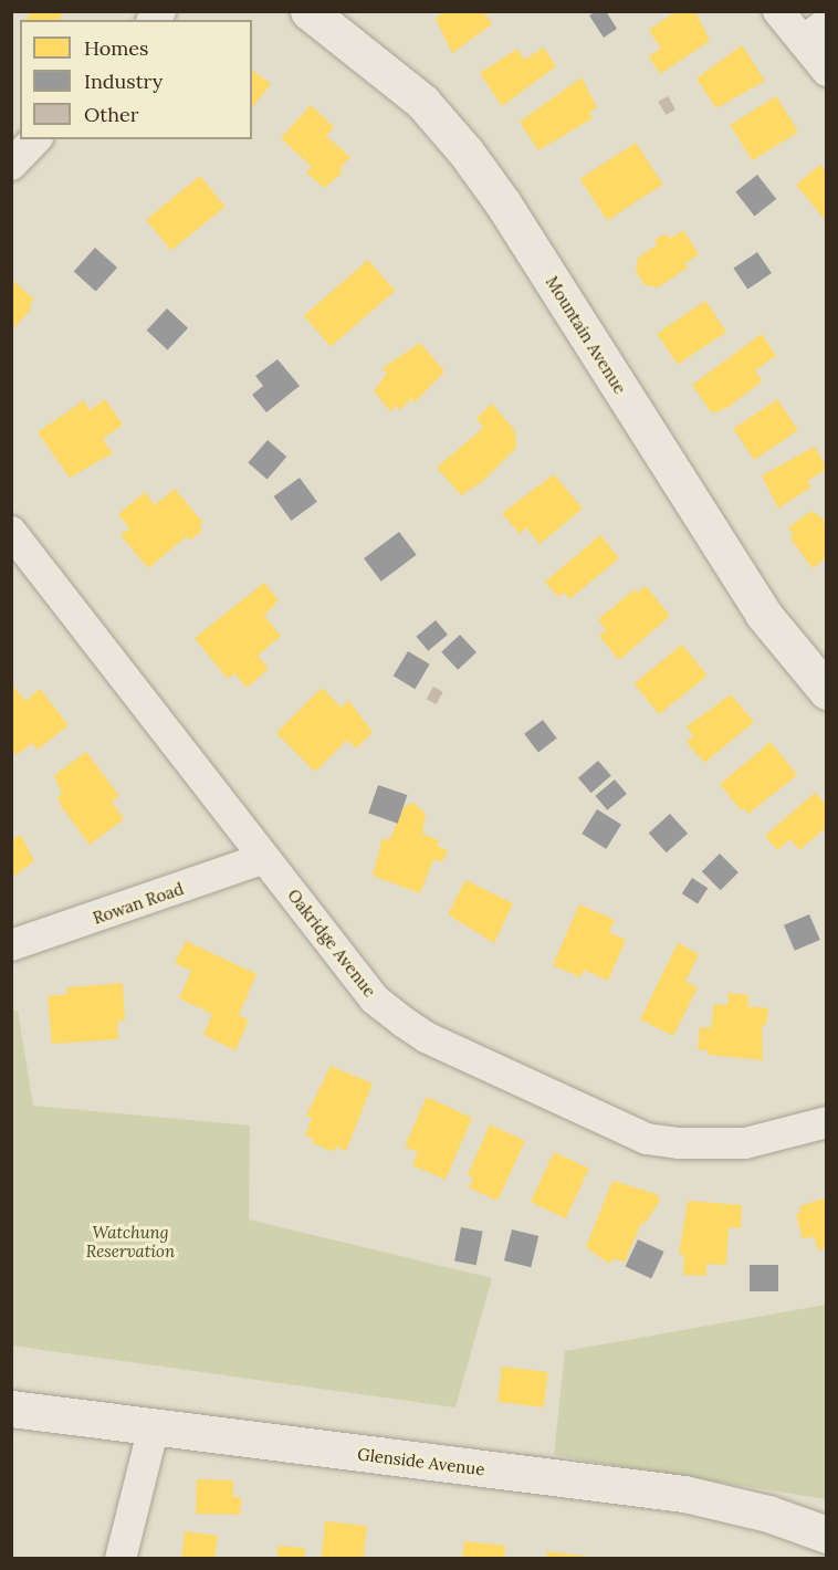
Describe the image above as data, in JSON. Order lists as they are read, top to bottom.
{
  "streets": {
    "main road": ["Mountain Avenue", "Glenside Avenue"],
    "street": ["Rowan Road", "Oakridge Avenue"]
  },
  "crossings": [
    ["Rowan Road", "Oakridge Avenue"]
  ],
  "parks": ["Watchung Reservation"],
  "legend": ["Homes", "Industry", "Other"]
}
